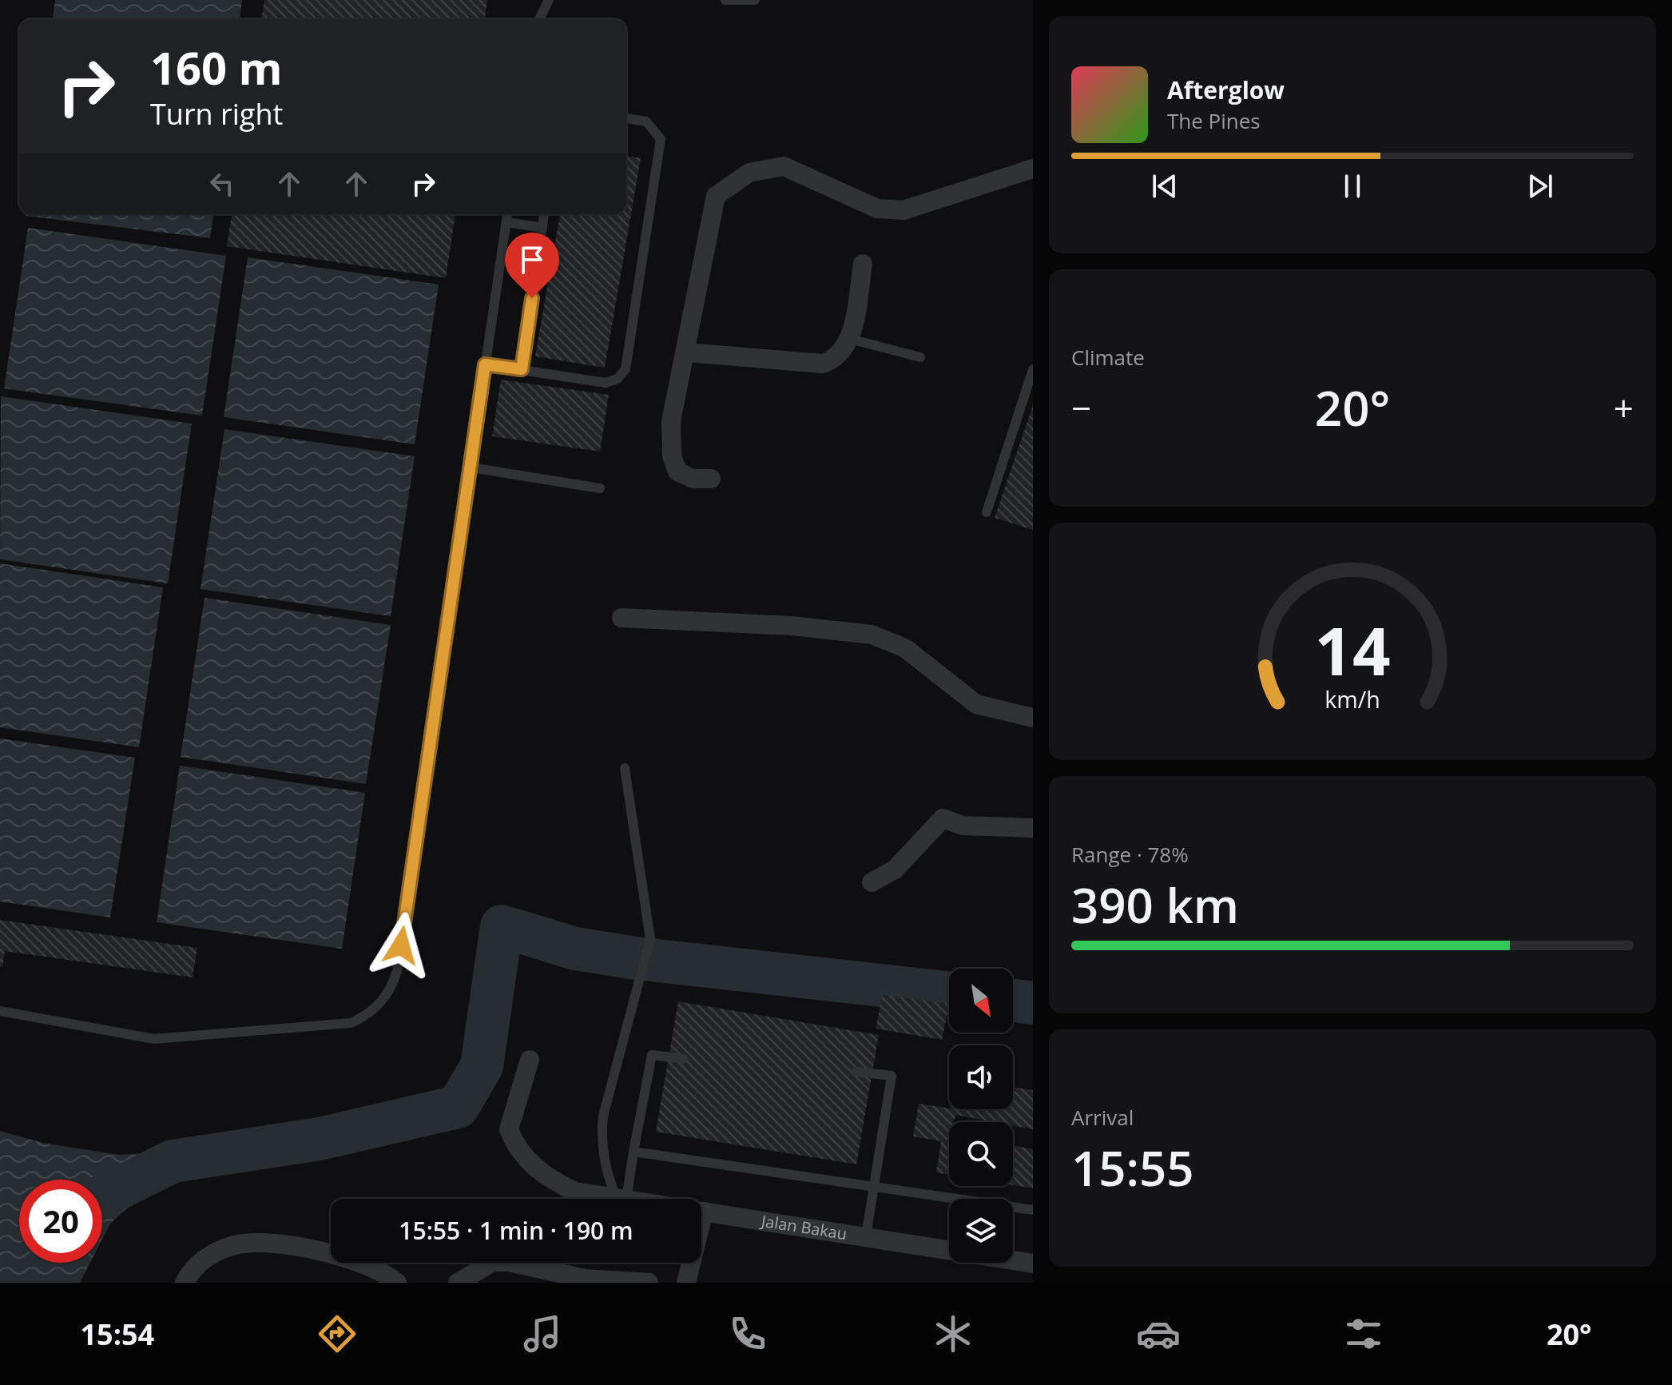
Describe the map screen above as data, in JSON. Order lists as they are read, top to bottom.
{
  "streets": {
    "street": ["Jalan Bakau"]
  },
  "north": "bottom right",
  "page": {
    "turn": ["160 m", "Turn right"],
    "song": ["Afterglow", "The Pines"],
    "tile": [
      "Climate",
      ["Range · 78%", "390 km"],
      ["Arrival", "15:55"]
    ],
    "heat": ["−", "20°", "+"],
    "limit": "20",
    "trip": "15:55 · 1 min · 190 m",
    "tabs": ["15:54", "20°"],
    "gauge": ["14", "km/h"]
  }
}
